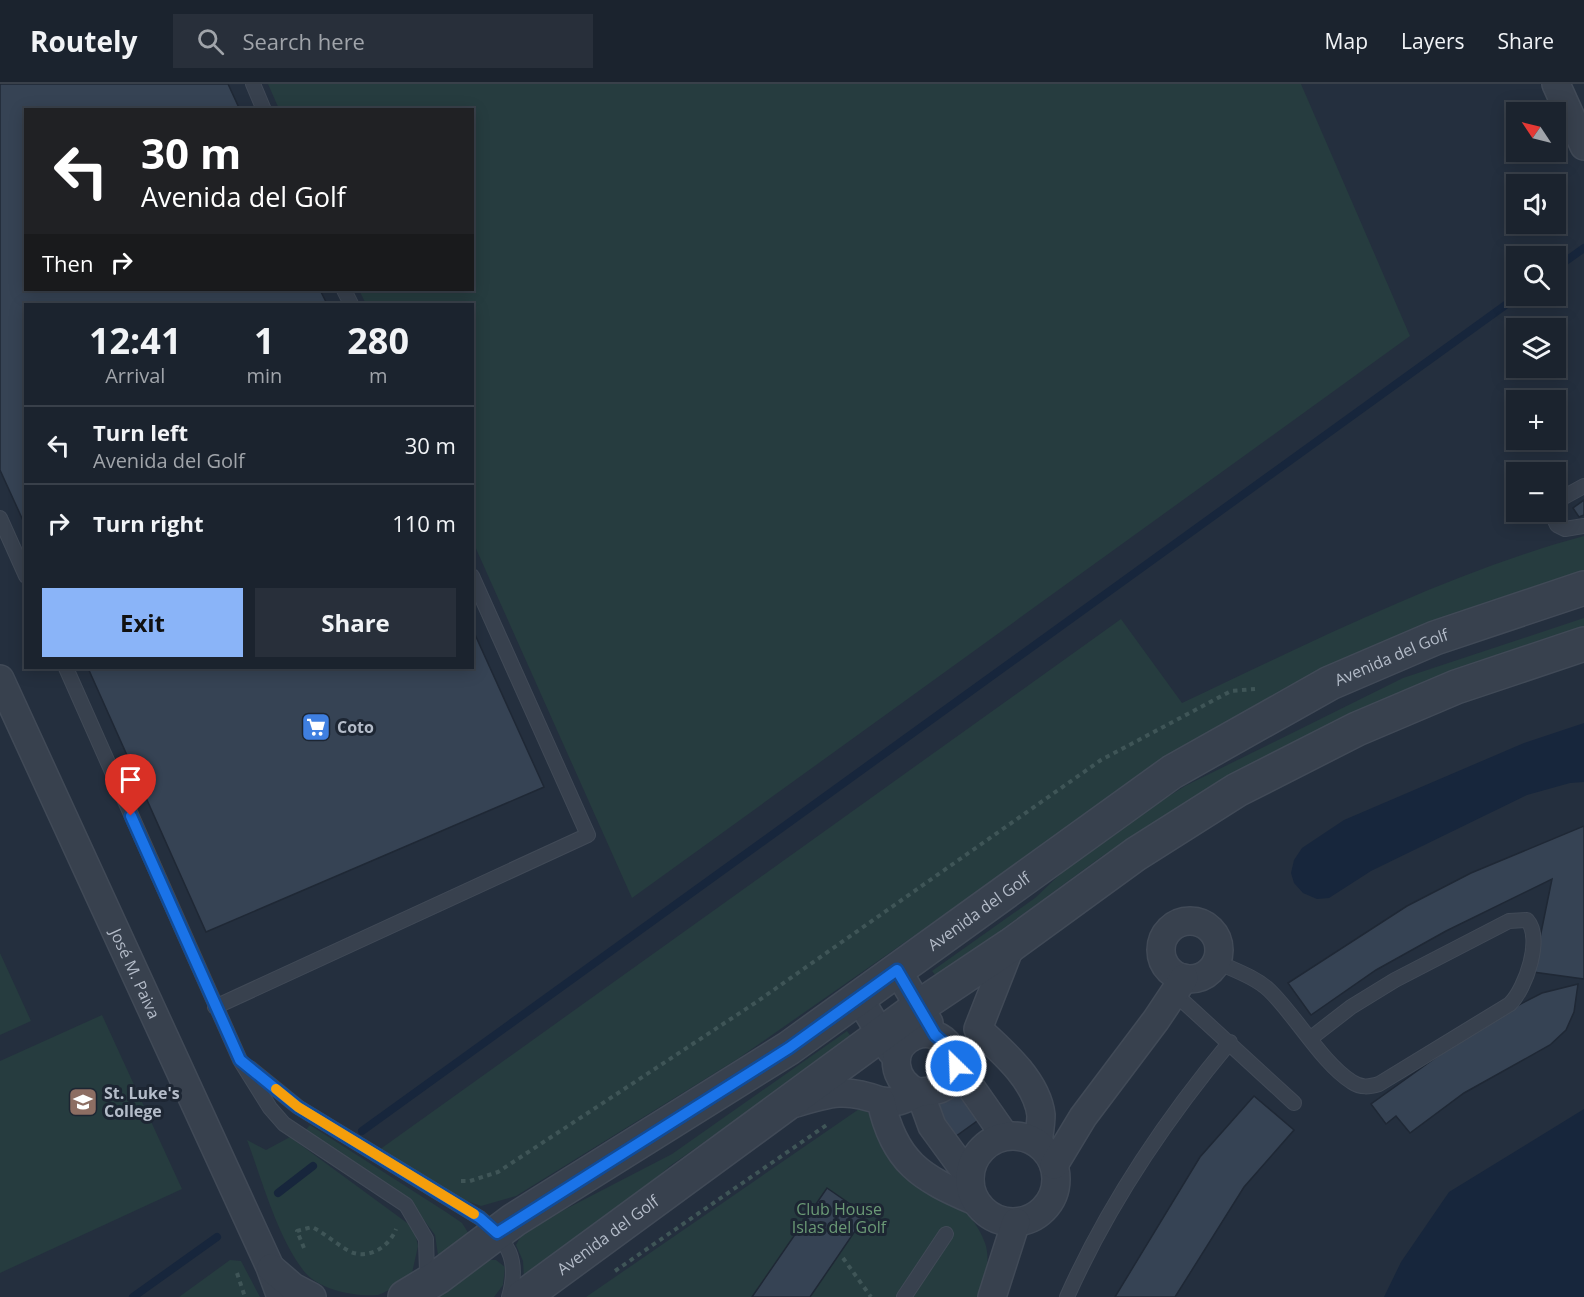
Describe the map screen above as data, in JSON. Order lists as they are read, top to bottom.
{
  "streets": {
    "street": ["Avenida del Golf", "José M. Paiva"]
  },
  "parks": ["Club House Islas del Golf"],
  "places": {
    "supermarket": ["Coto"],
    "school or university": ["St. Luke's College"]
  },
  "north": "top left",
  "page": {
    "header": "Routely",
    "search": "Search here",
    "nav": ["Map", "Layers", "Share"],
    "map_buttons": ["+", "−"],
    "turn": ["30 m", "Avenida del Golf"],
    "then": "Then",
    "eta": [
      "12:41",
      "Arrival",
      "1",
      "min",
      "280",
      "m"
    ],
    "list": [
      {
        "name": "Turn left",
        "note": "Avenida del Golf",
        "value": "30 m"
      },
      {
        "name": "Turn right",
        "value": "110 m"
      }
    ],
    "buttons": ["Exit", "Share"]
  }
}
